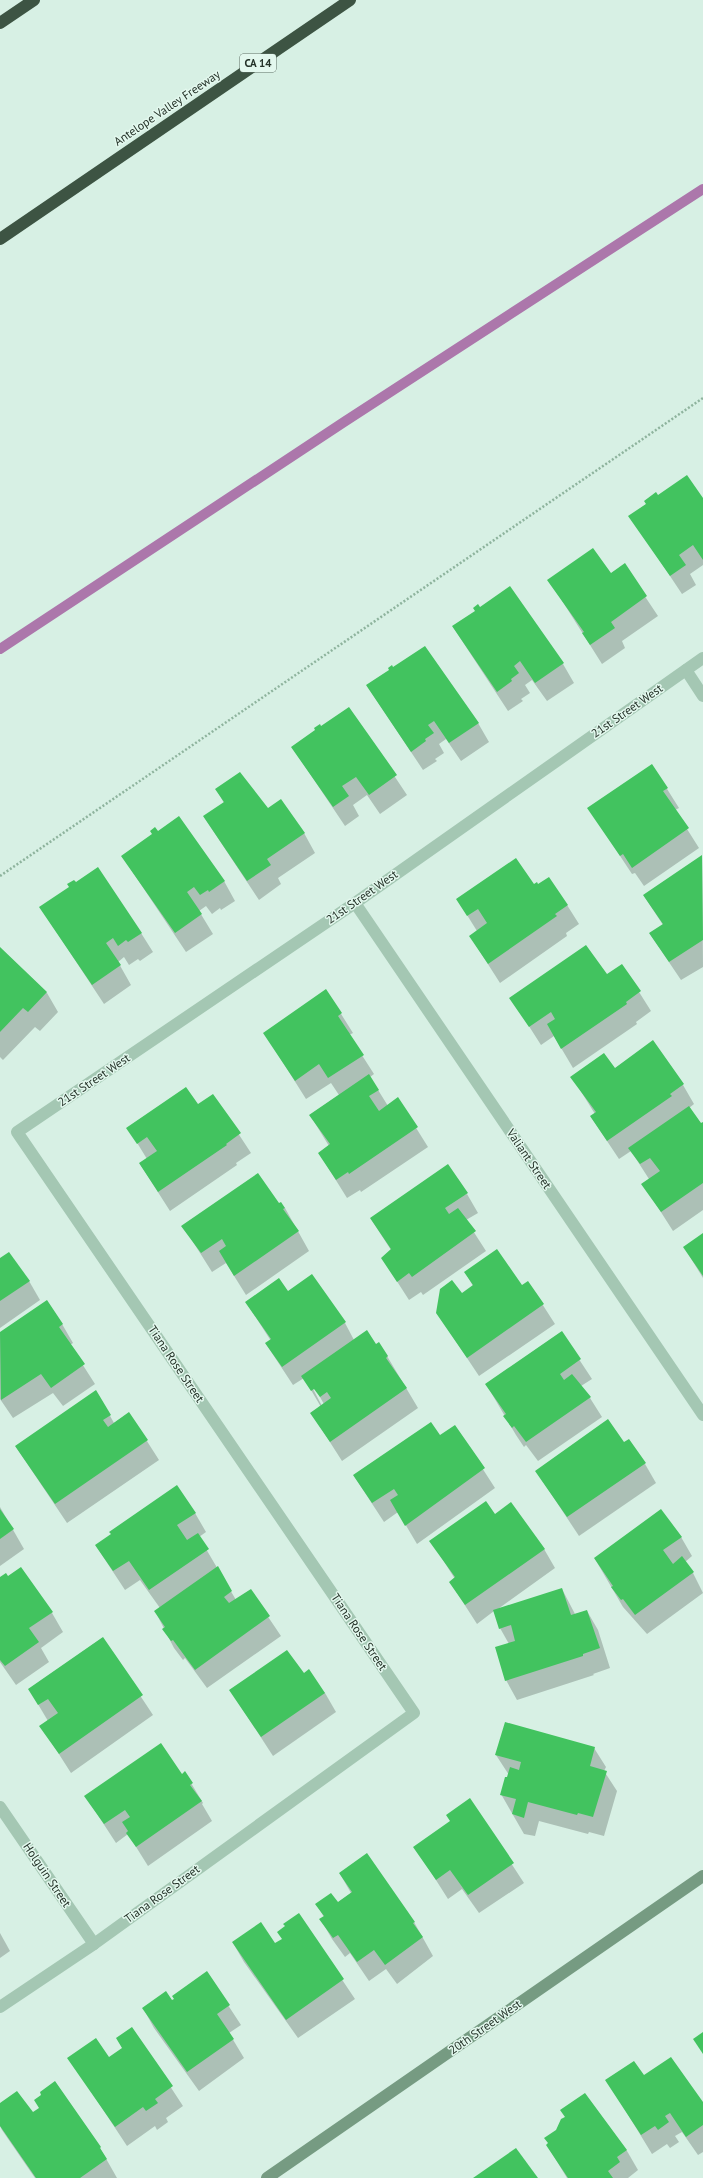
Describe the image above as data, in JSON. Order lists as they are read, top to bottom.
{
  "streets": {
    "highway": ["CA 14", "Antelope Valley Freeway"],
    "main road": ["20th Street West"],
    "street": [
      "21st Street West",
      "Valiant Street",
      "Tiana Rose Street",
      "Holguin Street"
    ]
  },
  "crossings": [
    ["21st Street West", "Valiant Street"],
    ["21st Street West", "Tiana Rose Street"],
    ["Tiana Rose Street", "Holguin Street"]
  ]
}
